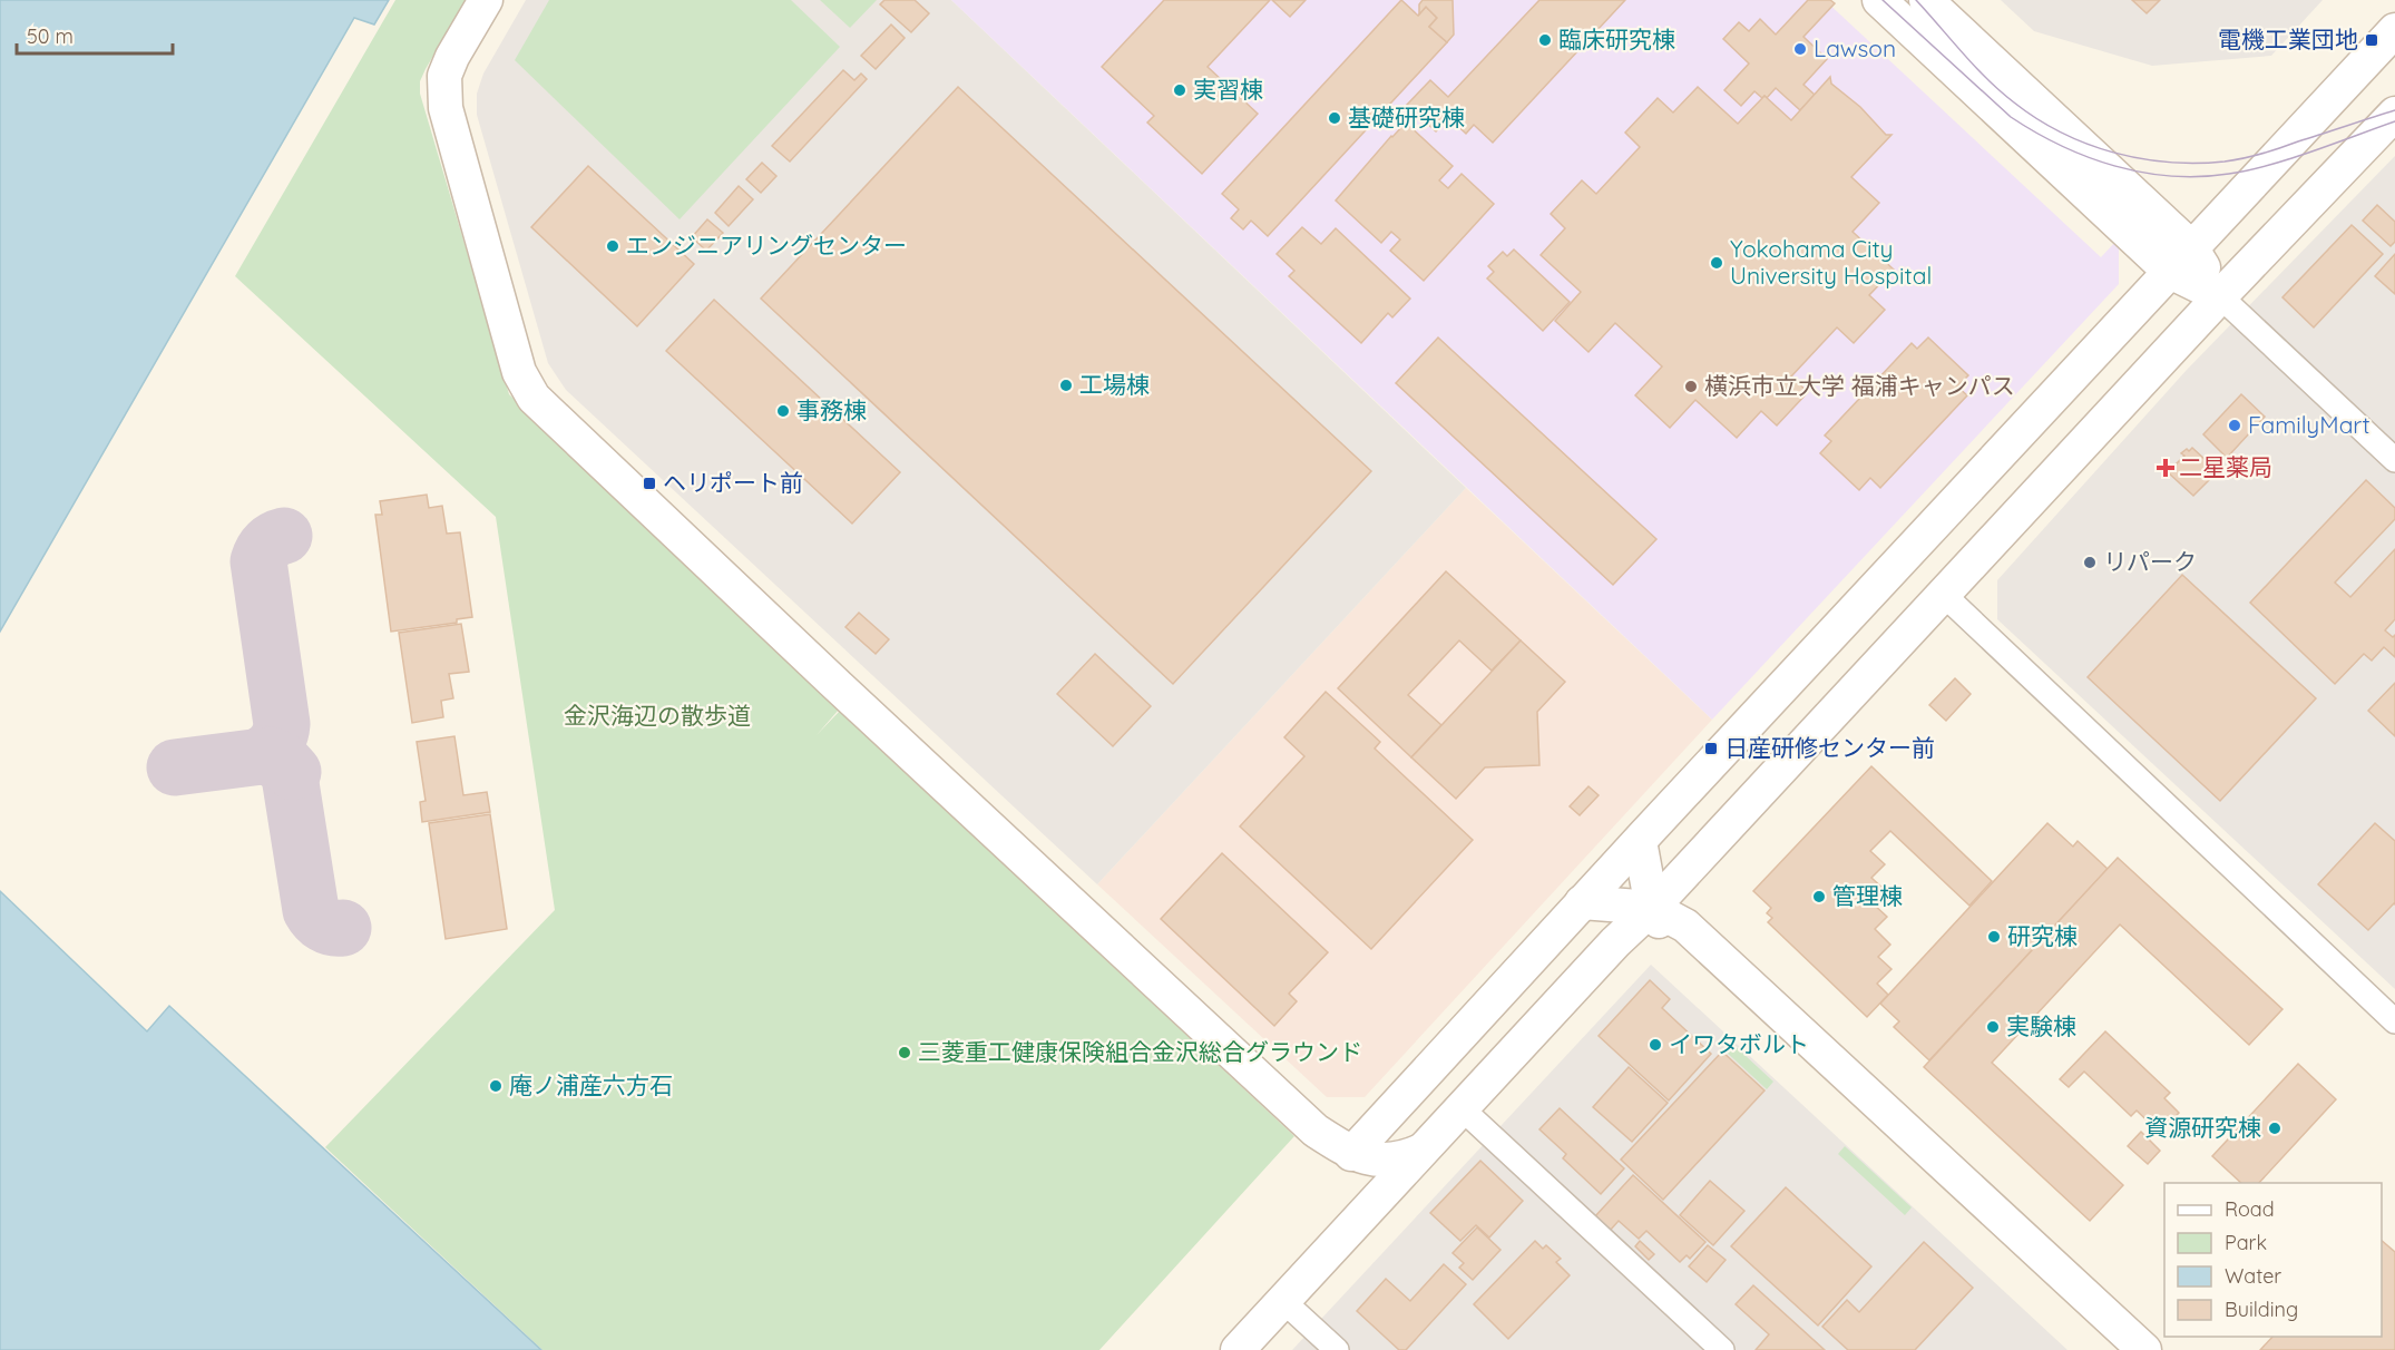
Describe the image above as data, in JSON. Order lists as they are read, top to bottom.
{
  "parks": ["金沢海辺の散歩道"],
  "places": {
    "other": [
      "臨床研究棟",
      "Lawson",
      "実習棟",
      "基礎研究棟",
      "エンジニアリングセンター",
      "Yokohama City University Hospital",
      "工場棟",
      "横浜市立大学 福浦キャンパス",
      "事務棟",
      "FamilyMart",
      "リパーク",
      "管理棟",
      "研究棟",
      "実験棟",
      "イワタボルト",
      "三菱重工健康保険組合金沢総合グラウンド",
      "庵ノ浦産六方石",
      "資源研究棟"
    ],
    "transit": ["電機工業団地", "ヘリポート前", "日産研修センター前"],
    "health": ["二星薬局"]
  },
  "legend": [
    "Road",
    "Park",
    "Water",
    "Building"
  ],
  "scale_bar": "50 m"
}
